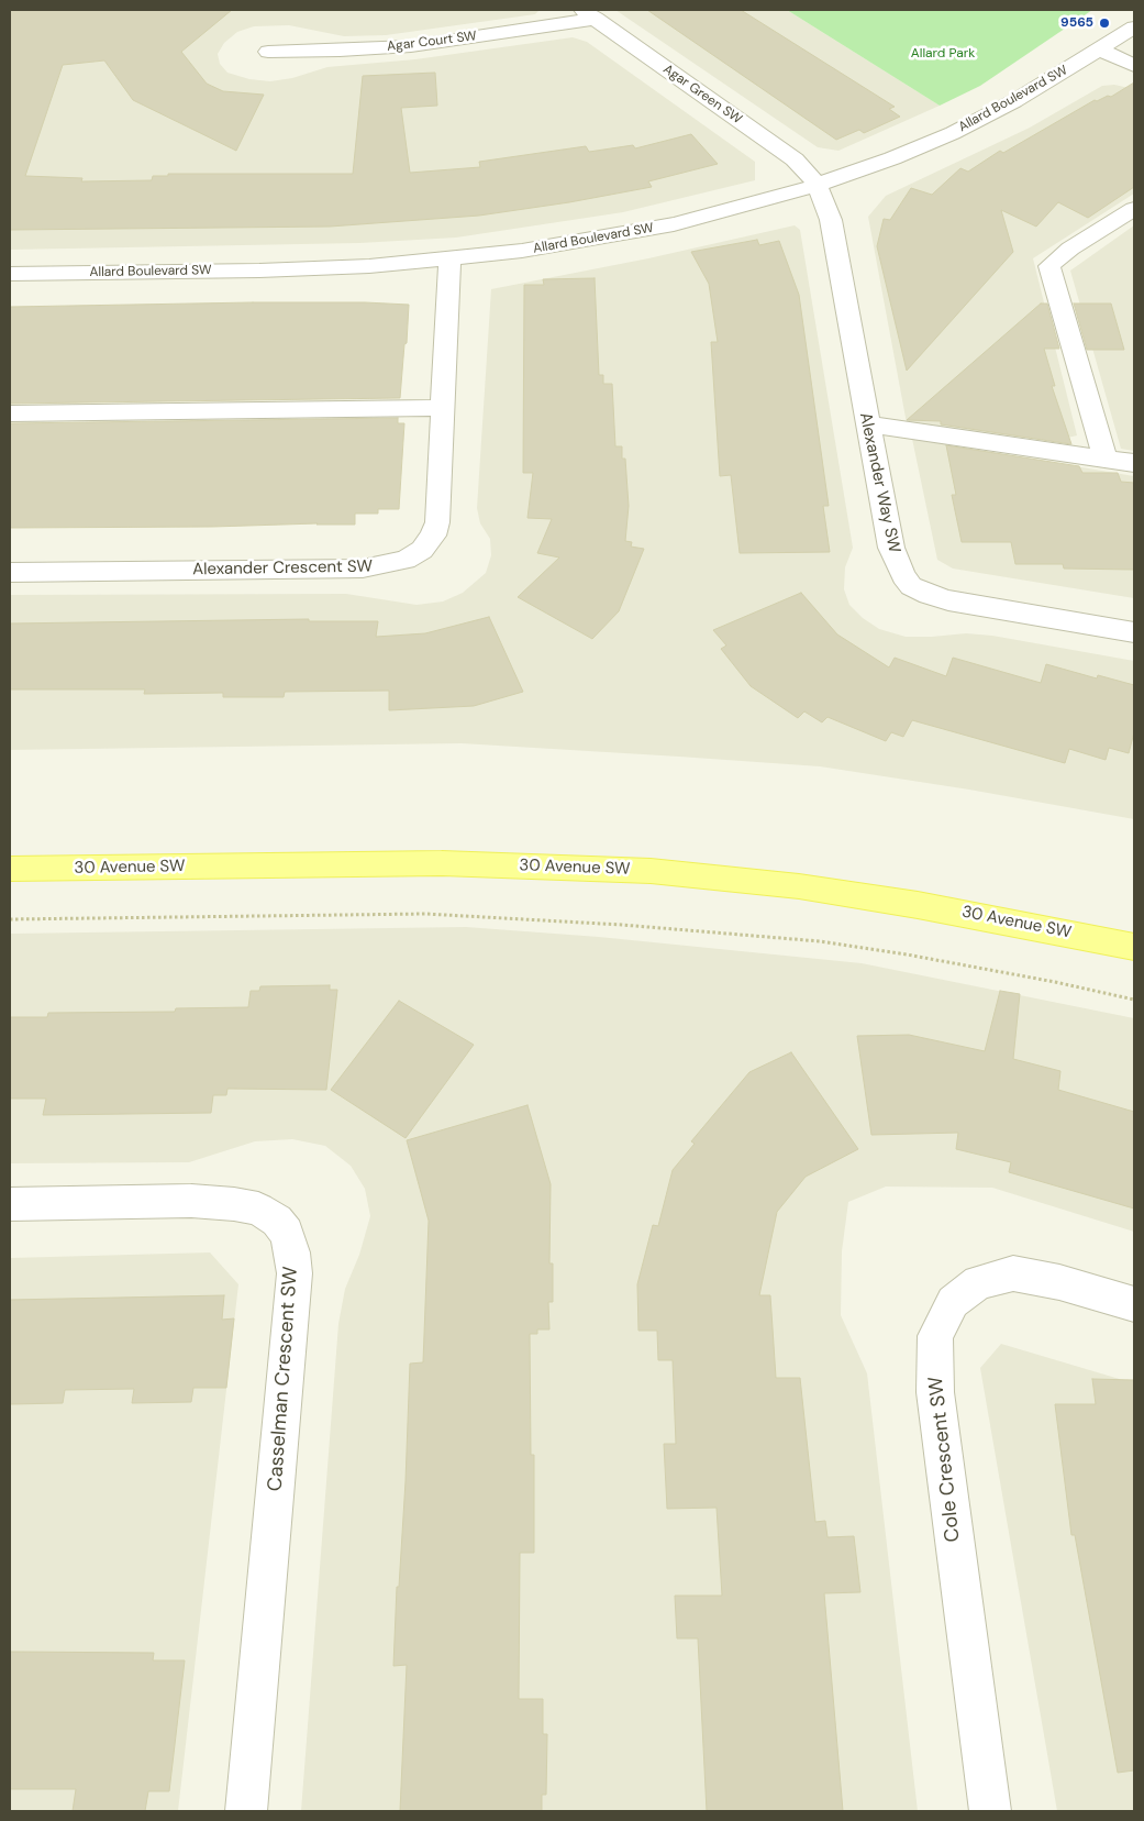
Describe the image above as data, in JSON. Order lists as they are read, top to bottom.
{
  "streets": {
    "main road": ["30 Avenue SW"],
    "street": [
      "Agar Court SW",
      "Agar Green SW",
      "Allard Boulevard SW",
      "Alexander Way SW",
      "Alexander Crescent SW",
      "Casselman Crescent SW",
      "Cole Crescent SW"
    ]
  },
  "crossings": [
    ["Agar Court SW", "Agar Green SW"],
    ["Agar Green SW", "Allard Boulevard SW"],
    ["Agar Green SW", "Alexander Way SW"],
    ["Allard Boulevard SW", "Alexander Way SW"],
    ["Allard Boulevard SW", "Alexander Crescent SW"]
  ],
  "parks": ["Allard Park"],
  "places": ["9565"]
}
